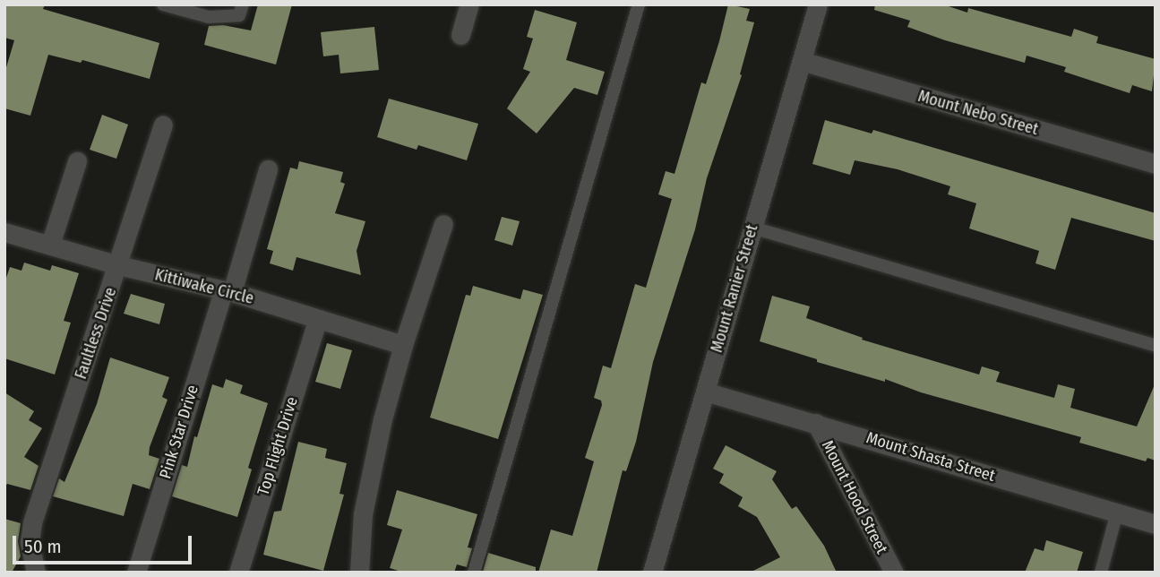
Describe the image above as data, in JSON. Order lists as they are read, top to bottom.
{
  "streets": {
    "street": [
      "Mount Nebo Street",
      "Kittiwake Circle",
      "Mount Ranier Street",
      "Faultless Drive",
      "Pink Star Drive",
      "Top Flight Drive",
      "Mount Shasta Street",
      "Mount Hood Street"
    ]
  },
  "crossings": [
    ["Mount Nebo Street", "Mount Ranier Street"],
    ["Kittiwake Circle", "Faultless Drive"],
    ["Kittiwake Circle", "Pink Star Drive"],
    ["Kittiwake Circle", "Top Flight Drive"],
    ["Mount Ranier Street", "Mount Shasta Street"],
    ["Mount Shasta Street", "Mount Hood Street"]
  ],
  "scale_bar": "50 m"
}
